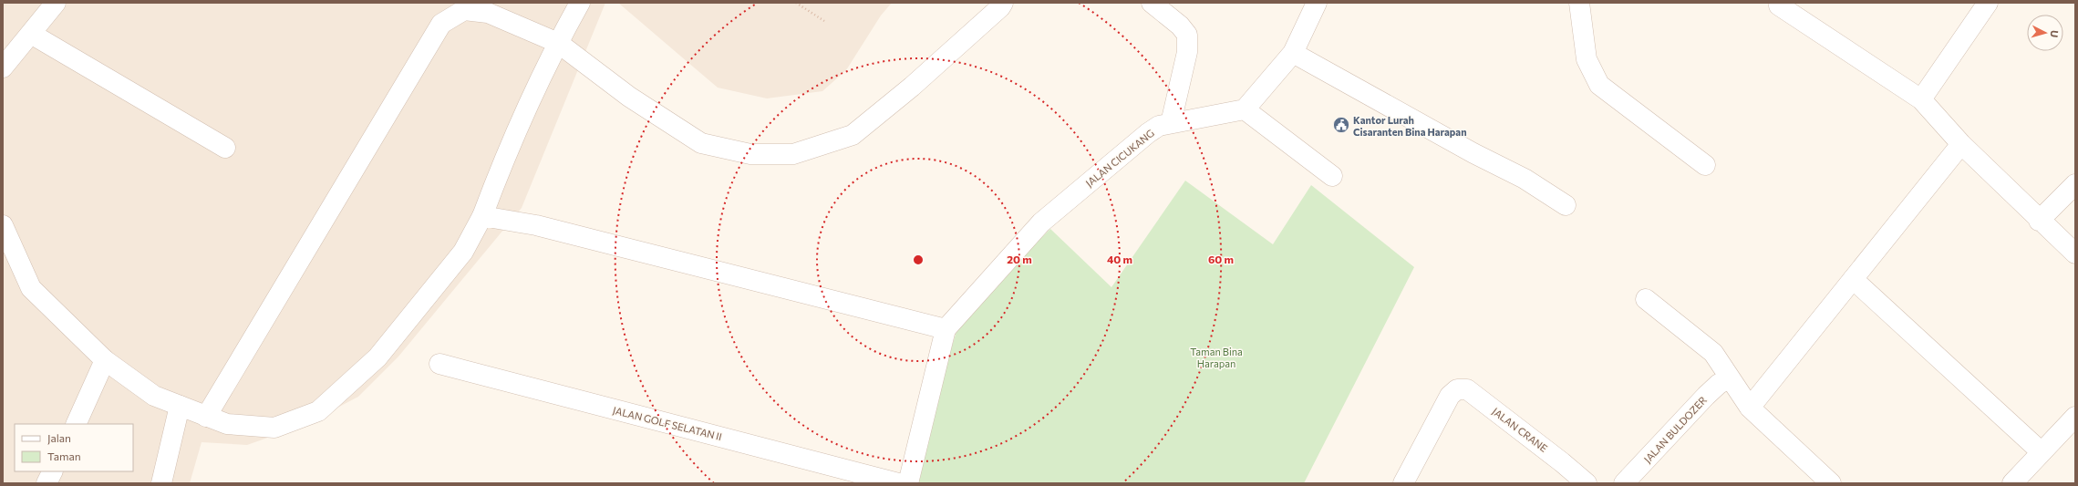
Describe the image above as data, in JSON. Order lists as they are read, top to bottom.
{
  "streets": {
    "street": [
      "JALAN CICUKANG",
      "JALAN GOLF SELATAN II",
      "JALAN CRANE",
      "JALAN BULDOZER"
    ]
  },
  "parks": ["Taman Bina Harapan"],
  "places": {
    "public building": ["Kantor Lurah Cisaranten Bina Harapan"]
  },
  "legend": ["Jalan", "Taman"],
  "north": "right",
  "rings": ["20 m", "40 m", "60 m"]
}
